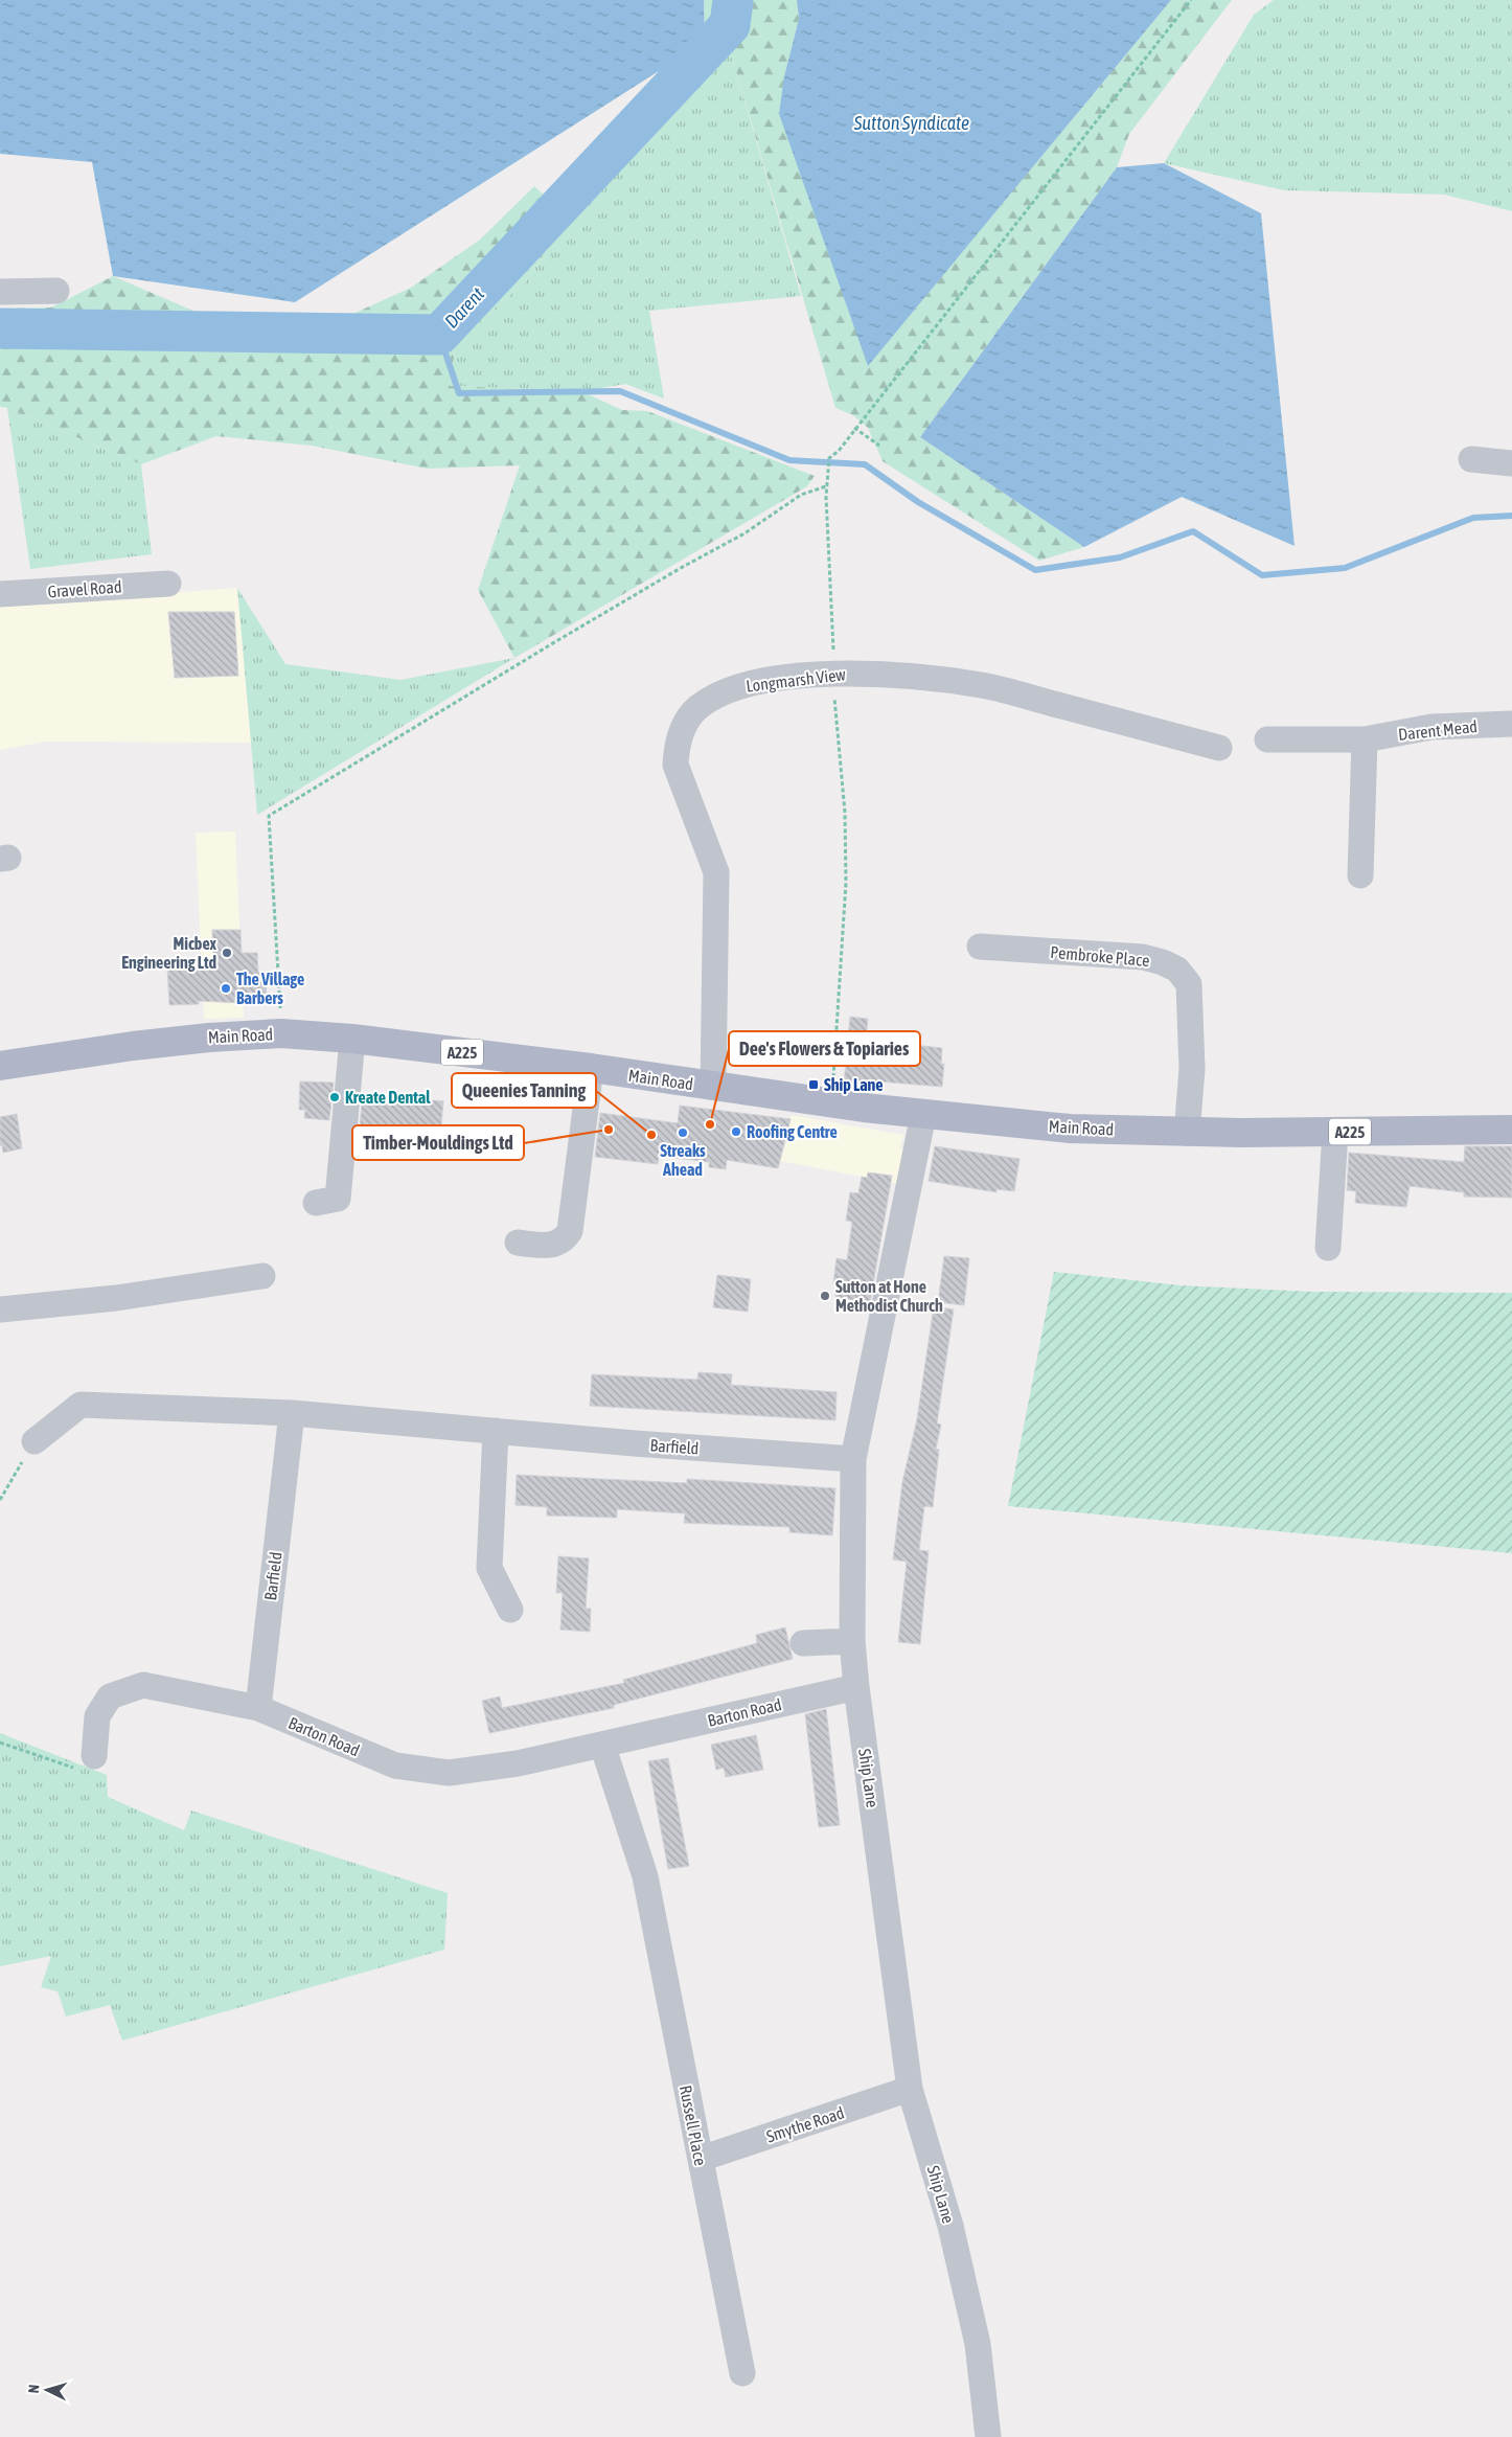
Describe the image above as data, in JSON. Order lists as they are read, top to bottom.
{
  "streets": {
    "main road": ["Main Road", "A225"],
    "street": [
      "Gravel Road",
      "Longmarsh View",
      "Darent Mead",
      "Pembroke Place",
      "Barfield",
      "Barton Road",
      "Ship Lane",
      "Smythe Road",
      "Russell Place"
    ]
  },
  "crossings": [
    ["Longmarsh View", "Main Road"],
    ["Pembroke Place", "Main Road"],
    ["Main Road", "Ship Lane"],
    ["Barfield", "Barton Road"],
    ["Barfield", "Ship Lane"],
    ["Barton Road", "Ship Lane"],
    ["Barton Road", "Russell Place"],
    ["Ship Lane", "Smythe Road"],
    ["Smythe Road", "Russell Place"]
  ],
  "water": ["Sutton Syndicate", "Darent"],
  "places": {
    "other": [
      "Micbex Engineering Ltd",
      "The Village Barbers",
      "Kreate Dental",
      "Dee's Flowers & Topiaries",
      "Timber-Mouldings Ltd",
      "Roofing Centre",
      "Streaks Ahead",
      "Queenies Tanning",
      "Sutton at Hone Methodist Church"
    ],
    "transit": ["Ship Lane"]
  },
  "north": "left"
}
